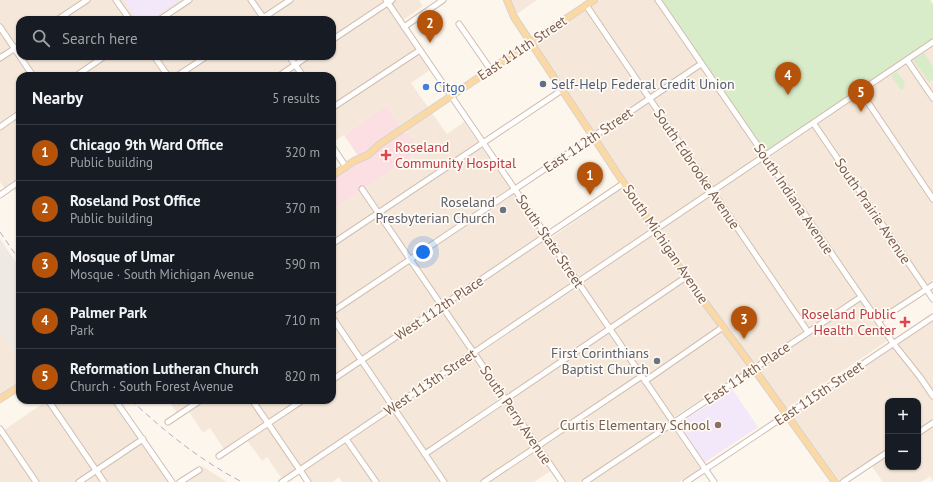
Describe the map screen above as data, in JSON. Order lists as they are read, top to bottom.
{
  "streets": {
    "main road": ["East 111th Street", "South Michigan Avenue"],
    "street": [
      "East 112th Street",
      "South Edbrooke Avenue",
      "South Indiana Avenue",
      "South Prairie Avenue",
      "South State Street",
      "West 112th Place",
      "East 114th Place",
      "West 113th Street",
      "East 115th Street",
      "South Perry Avenue"
    ]
  },
  "crossings": [
    ["East 111th Street", "South Edbrooke Avenue"],
    ["East 111th Street", "South State Street"],
    ["East 111th Street", "South Michigan Avenue"],
    ["East 112th Street", "South Edbrooke Avenue"],
    ["East 112th Street", "South Indiana Avenue"],
    ["East 112th Street", "South State Street"],
    ["East 112th Street", "South Michigan Avenue"],
    ["East 112th Street", "South Perry Avenue"],
    ["South Edbrooke Avenue", "East 114th Place"],
    ["South Edbrooke Avenue", "West 113th Street"],
    ["South Indiana Avenue", "East 114th Place"],
    ["South Indiana Avenue", "West 113th Street"],
    ["South Indiana Avenue", "East 115th Street"],
    ["South Prairie Avenue", "West 113th Street"],
    ["South State Street", "West 112th Place"],
    ["South State Street", "East 114th Place"],
    ["South State Street", "West 113th Street"],
    ["South State Street", "East 115th Street"],
    ["South Michigan Avenue", "West 112th Place"],
    ["South Michigan Avenue", "East 114th Place"],
    ["South Michigan Avenue", "West 113th Street"],
    ["South Michigan Avenue", "East 115th Street"],
    ["West 112th Place", "South Perry Avenue"],
    ["West 113th Street", "South Perry Avenue"]
  ],
  "places": {
    "other": [
      "Self-Help Federal Credit Union",
      "Citgo",
      "Roseland Presbyterian Church",
      "First Corinthians Baptist Church",
      "Curtis Elementary School"
    ],
    "health": ["Roseland Community Hospital", "Roseland Public Health Center"]
  },
  "page": {
    "pins": [
      "2",
      "4",
      "5",
      "1",
      "3"
    ],
    "search": "Search here",
    "heading": ["Nearby", "5 results"],
    "list": [
      {
        "mark": "1",
        "name": "Chicago 9th Ward Office",
        "note": "Public building",
        "value": "320 m"
      },
      {
        "mark": "2",
        "name": "Roseland Post Office",
        "note": "Public building",
        "value": "370 m"
      },
      {
        "mark": "3",
        "name": "Mosque of Umar",
        "note": "Mosque · South Michigan Avenue",
        "value": "590 m"
      },
      {
        "mark": "4",
        "name": "Palmer Park",
        "note": "Park",
        "value": "710 m"
      },
      {
        "mark": "5",
        "name": "Reformation Lutheran Church",
        "note": "Church · South Forest Avenue",
        "value": "820 m"
      }
    ],
    "map_buttons": ["+", "−"]
  }
}
